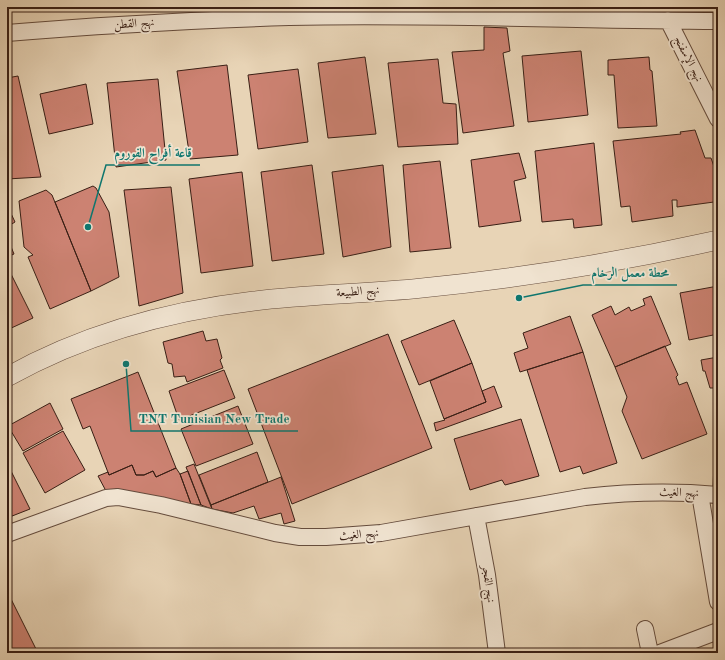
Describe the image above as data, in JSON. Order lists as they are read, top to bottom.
{
  "streets": {
    "street": [
      "نهج القطن",
      "نهج الإسفنج",
      "نهج الطبيعة",
      "نهج الغيث",
      "نهج الفجر"
    ]
  },
  "crossings": [
    ["نهج القطن", "نهج الإسفنج"],
    ["نهج الغيث", "نهج الفجر"]
  ],
  "places": ["قاعة أفراح الفوروم", "محطة معمل الرخام", "TNT Tunisian New Trade"]
}
